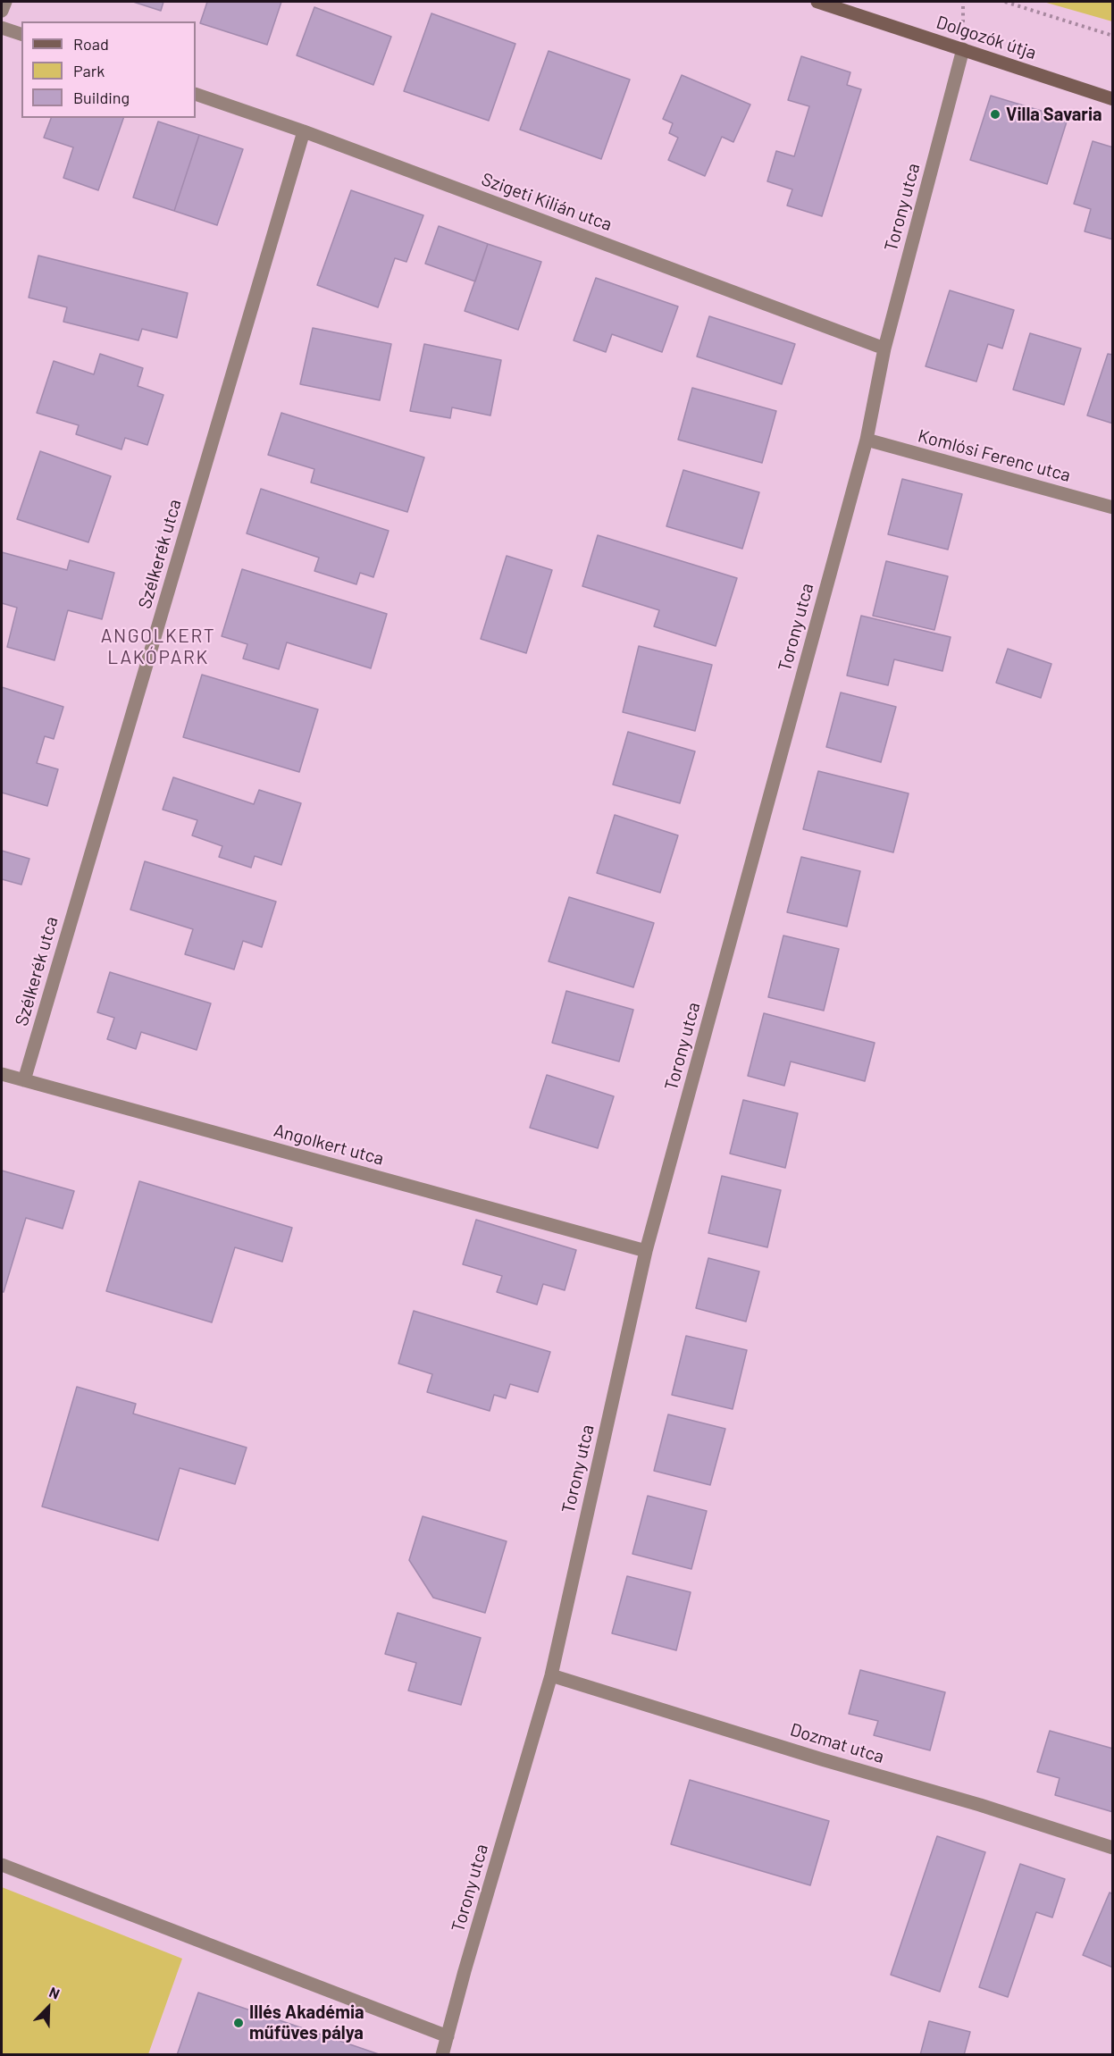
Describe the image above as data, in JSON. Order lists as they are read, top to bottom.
{
  "streets": {
    "main road": ["Dolgozók útja"],
    "street": [
      "Szigeti Kilián utca",
      "Torony utca",
      "Komlósi Ferenc utca",
      "Szélkerék utca",
      "Angolkert utca",
      "Dozmat utca"
    ]
  },
  "crossings": [
    ["Dolgozók útja", "Torony utca"],
    ["Szigeti Kilián utca", "Torony utca"],
    ["Szigeti Kilián utca", "Szélkerék utca"],
    ["Torony utca", "Komlósi Ferenc utca"],
    ["Torony utca", "Angolkert utca"],
    ["Torony utca", "Dozmat utca"],
    ["Szélkerék utca", "Angolkert utca"]
  ],
  "districts": ["ANGOLKERT LAKÓPARK"],
  "places": ["Villa Savaria", "Illés Akadémia műfüves pálya"],
  "legend": ["Road", "Park", "Building"],
  "north": "top right"
}
